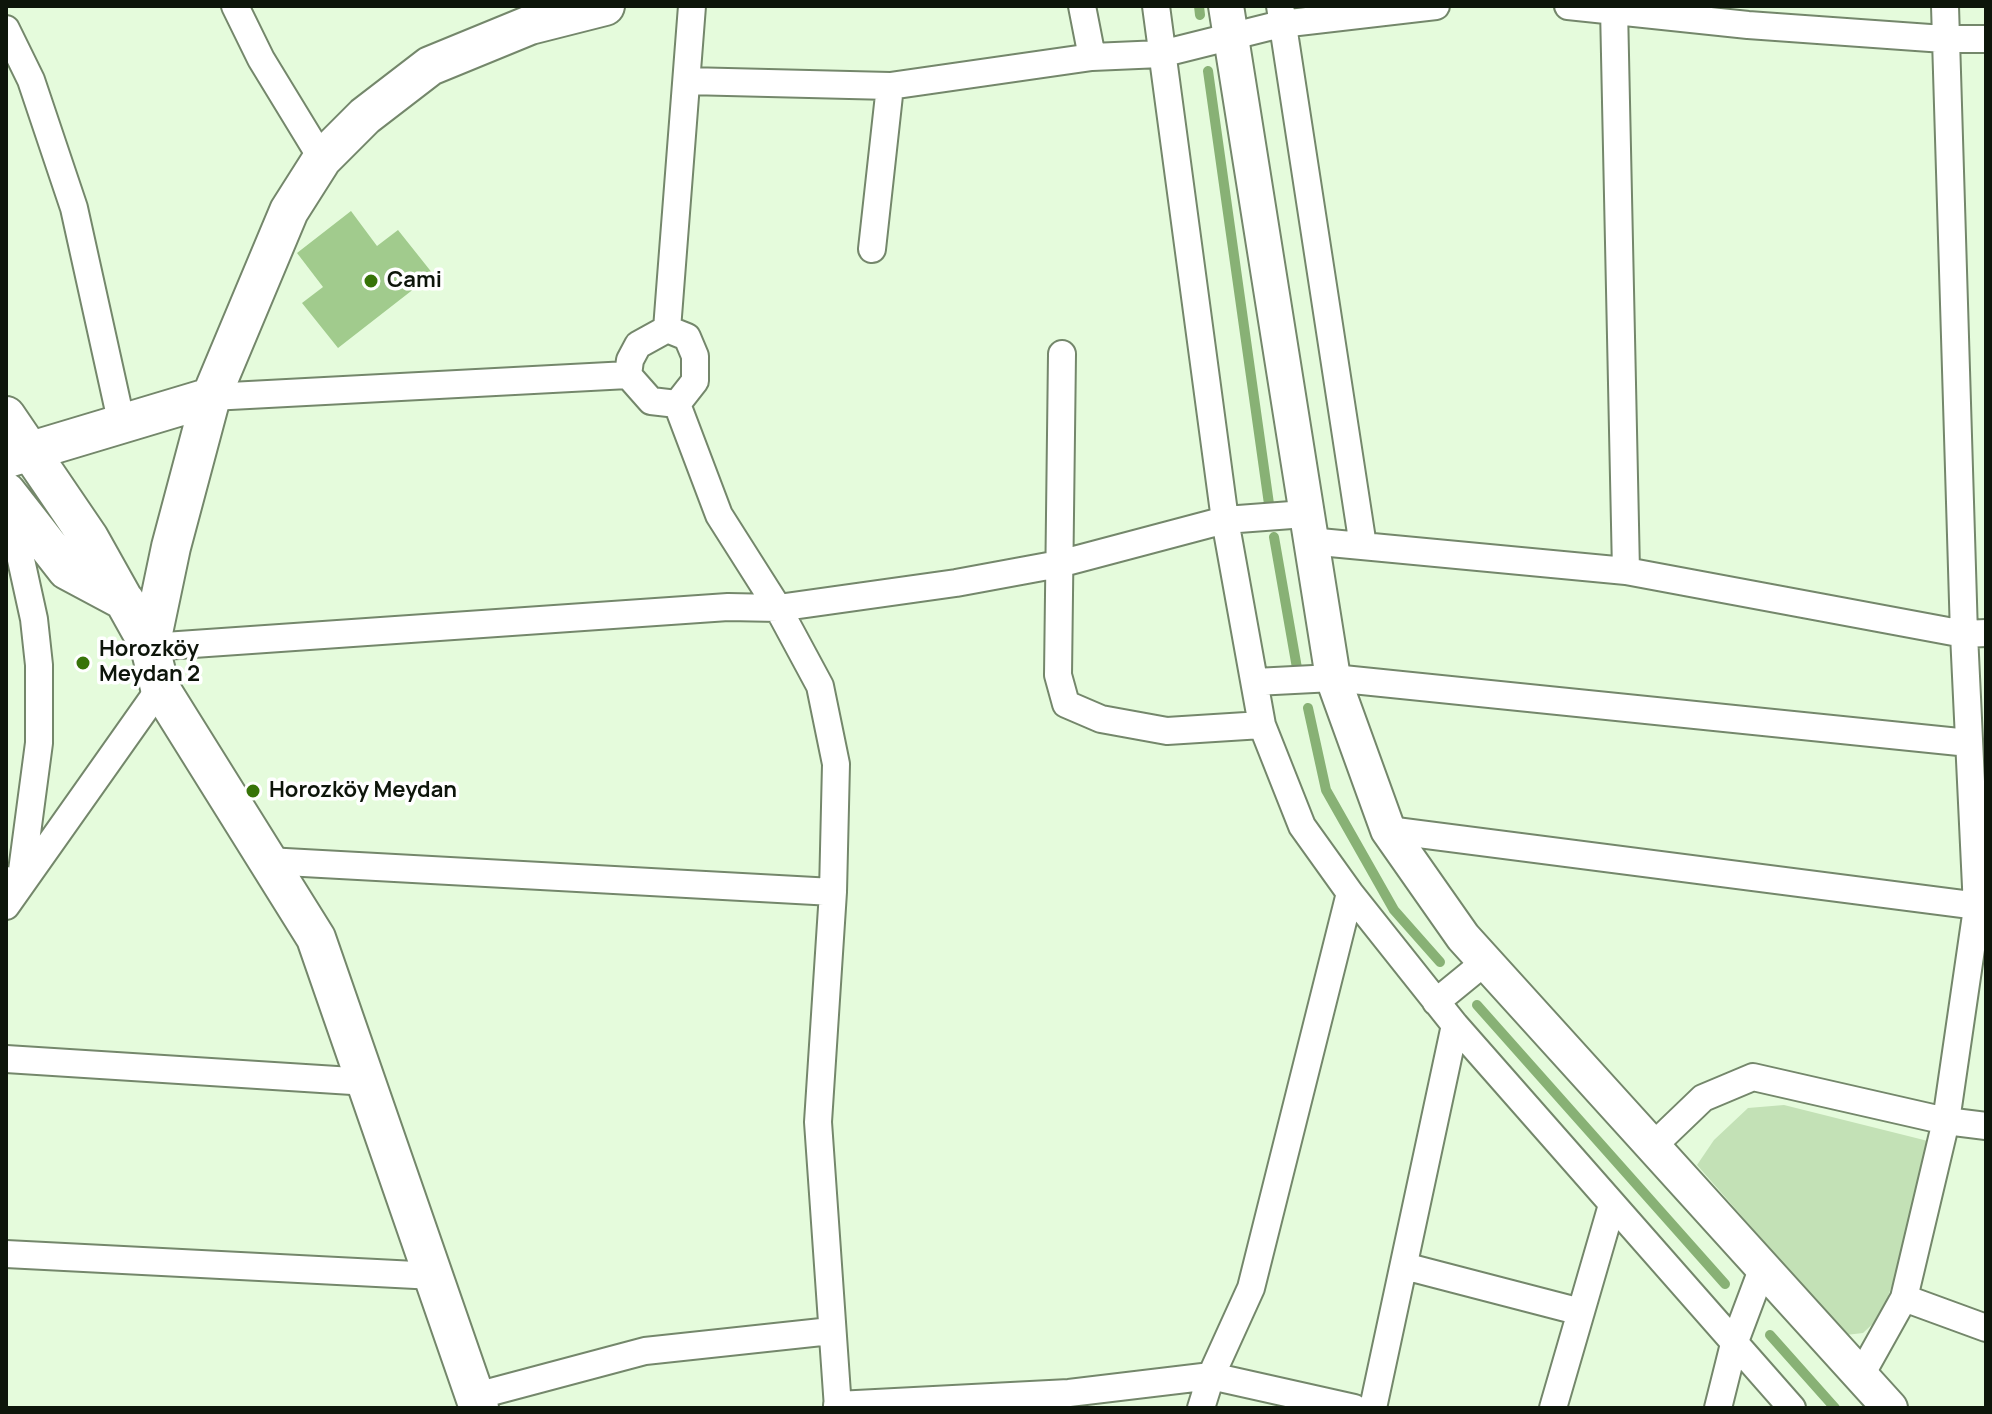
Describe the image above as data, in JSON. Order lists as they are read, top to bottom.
{
  "places": ["Cami", "Horozköy Meydan 2", "Horozköy Meydan"]
}
